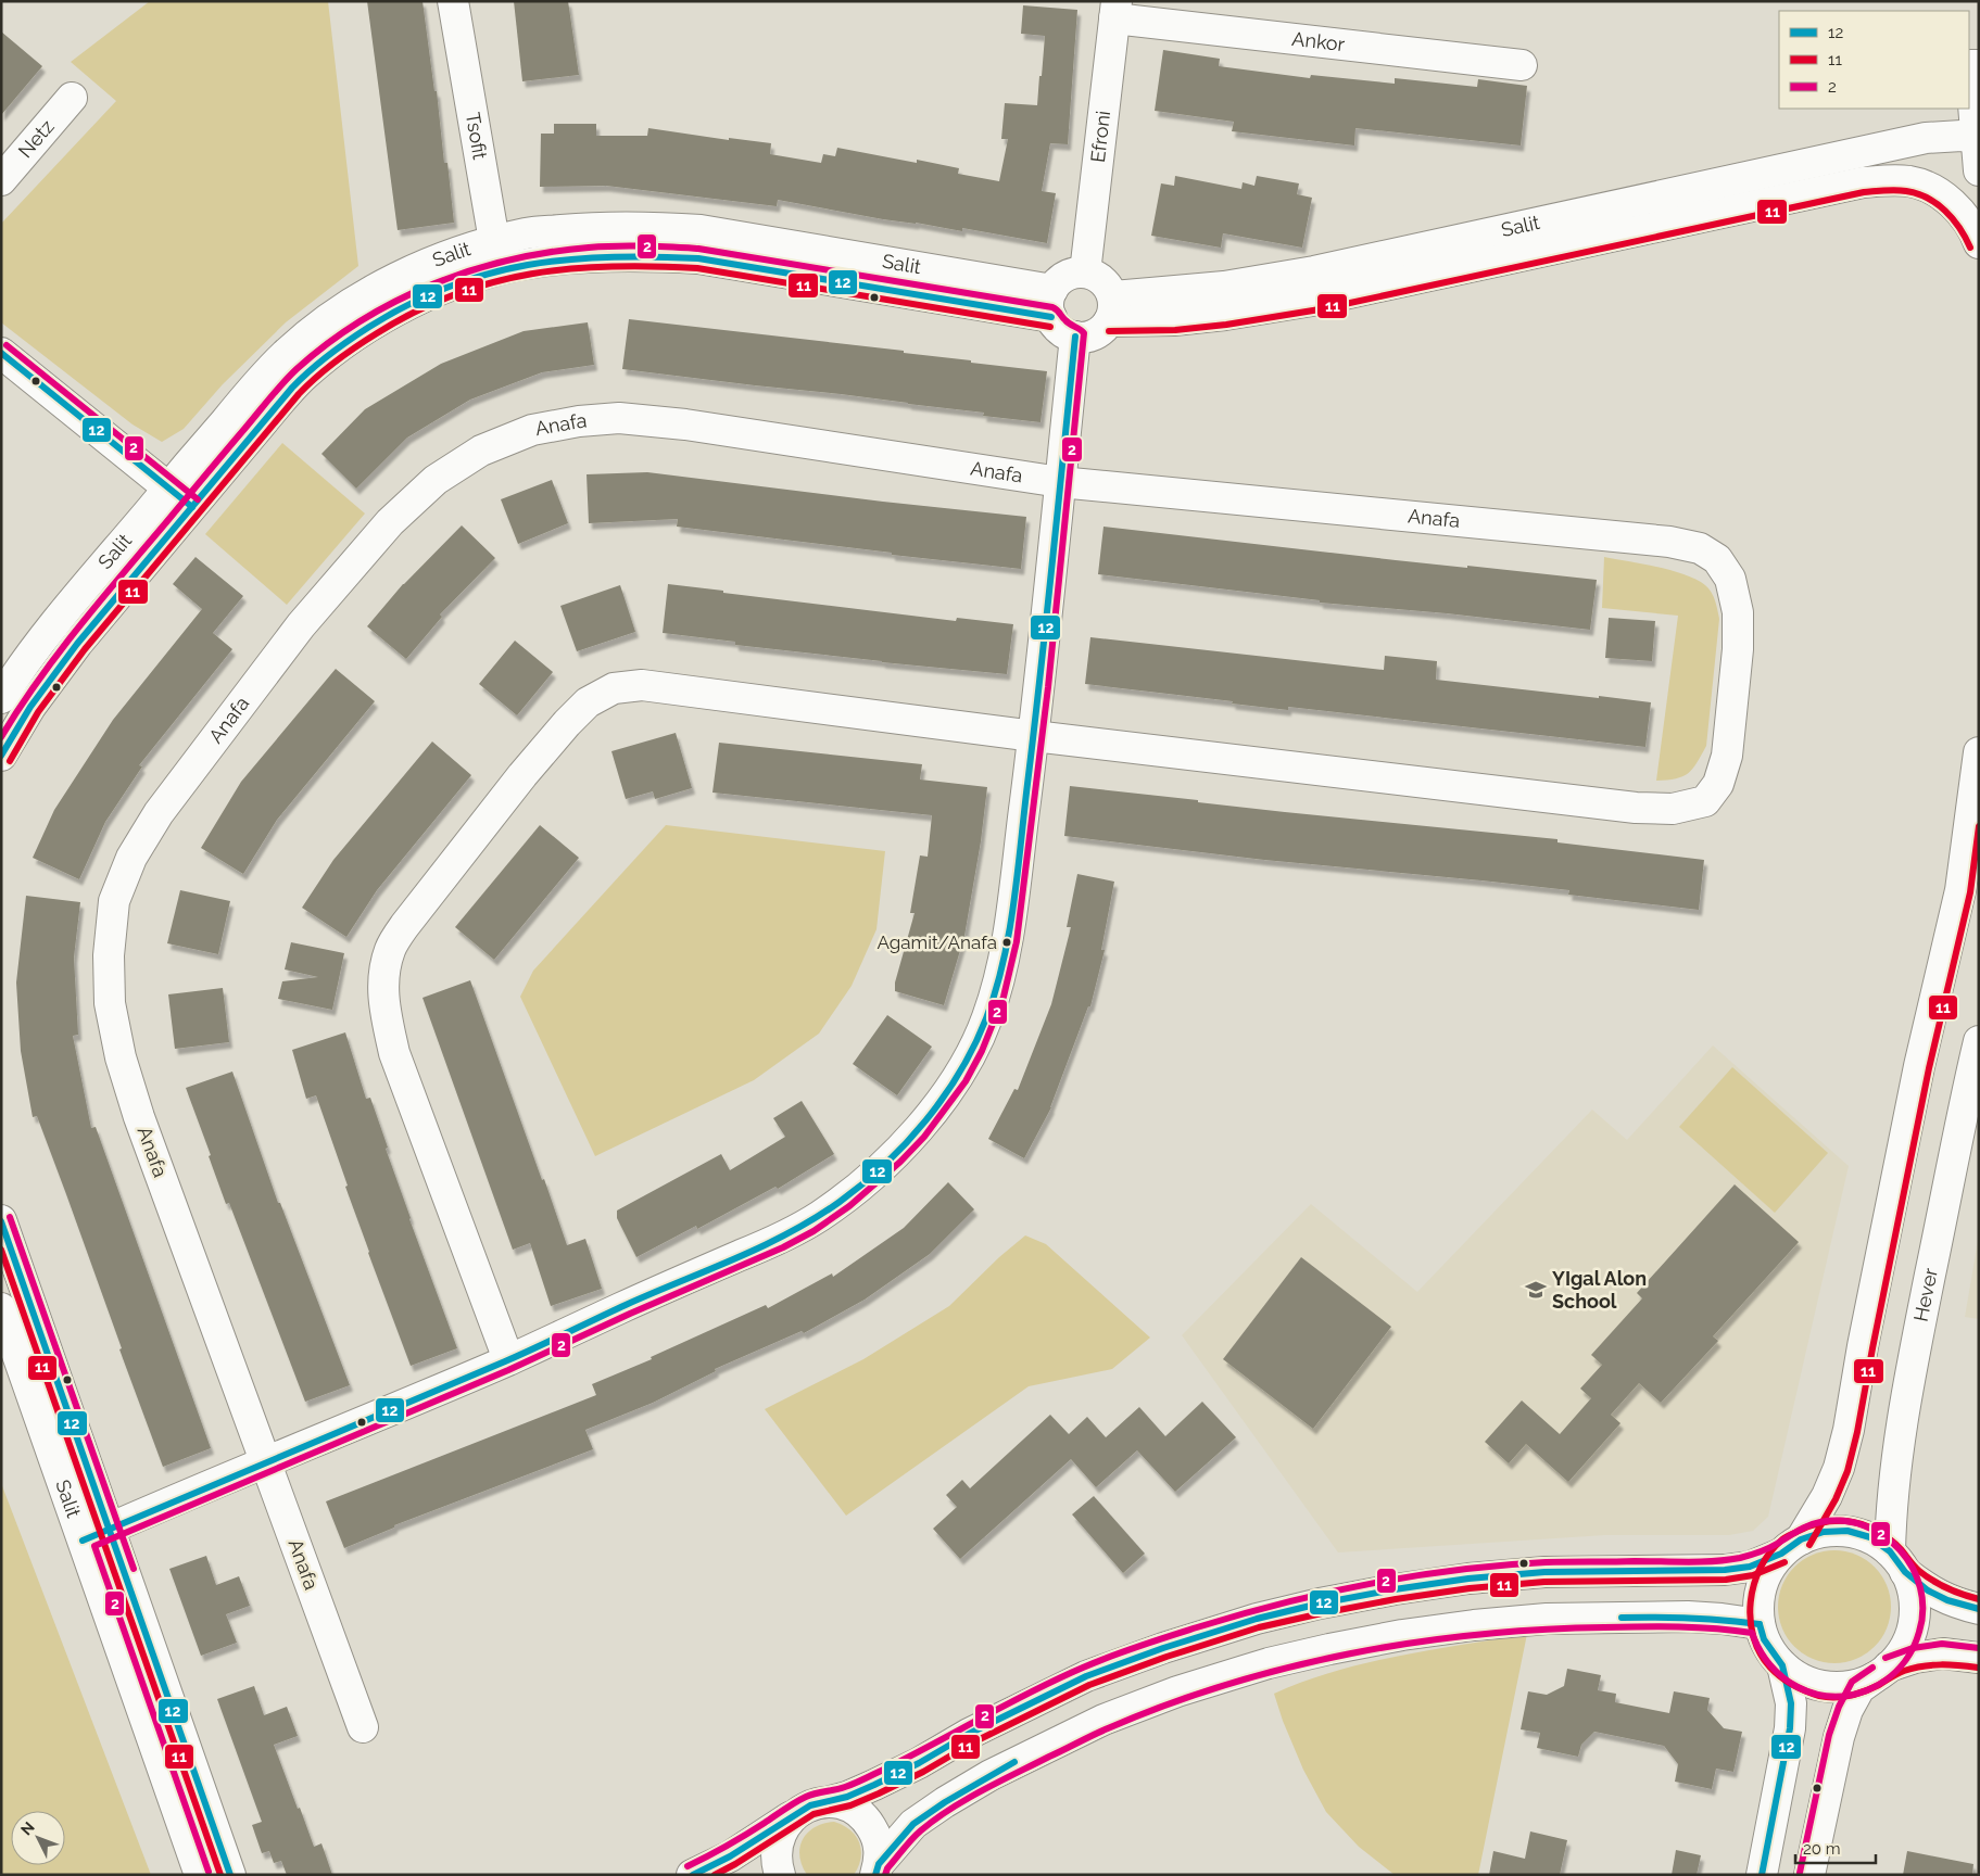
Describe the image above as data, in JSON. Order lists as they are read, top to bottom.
{
  "streets": {
    "street": [
      "Ankor",
      "Tsofit",
      "Efroni",
      "Netz",
      "Salit",
      "Anafa",
      "Hever"
    ]
  },
  "crossings": [
    ["Ankor", "Efroni"],
    ["Tsofit", "Salit"],
    ["Efroni", "Salit"]
  ],
  "places": {
    "other": ["Agamit/Anafa"],
    "school or university": ["YIgal Alon School"]
  },
  "lines": ["transit line 11", "transit line 2", "transit line 12"],
  "legend": ["12", "11", "2"],
  "scale_bar": "20 m",
  "north": "top left"
}
